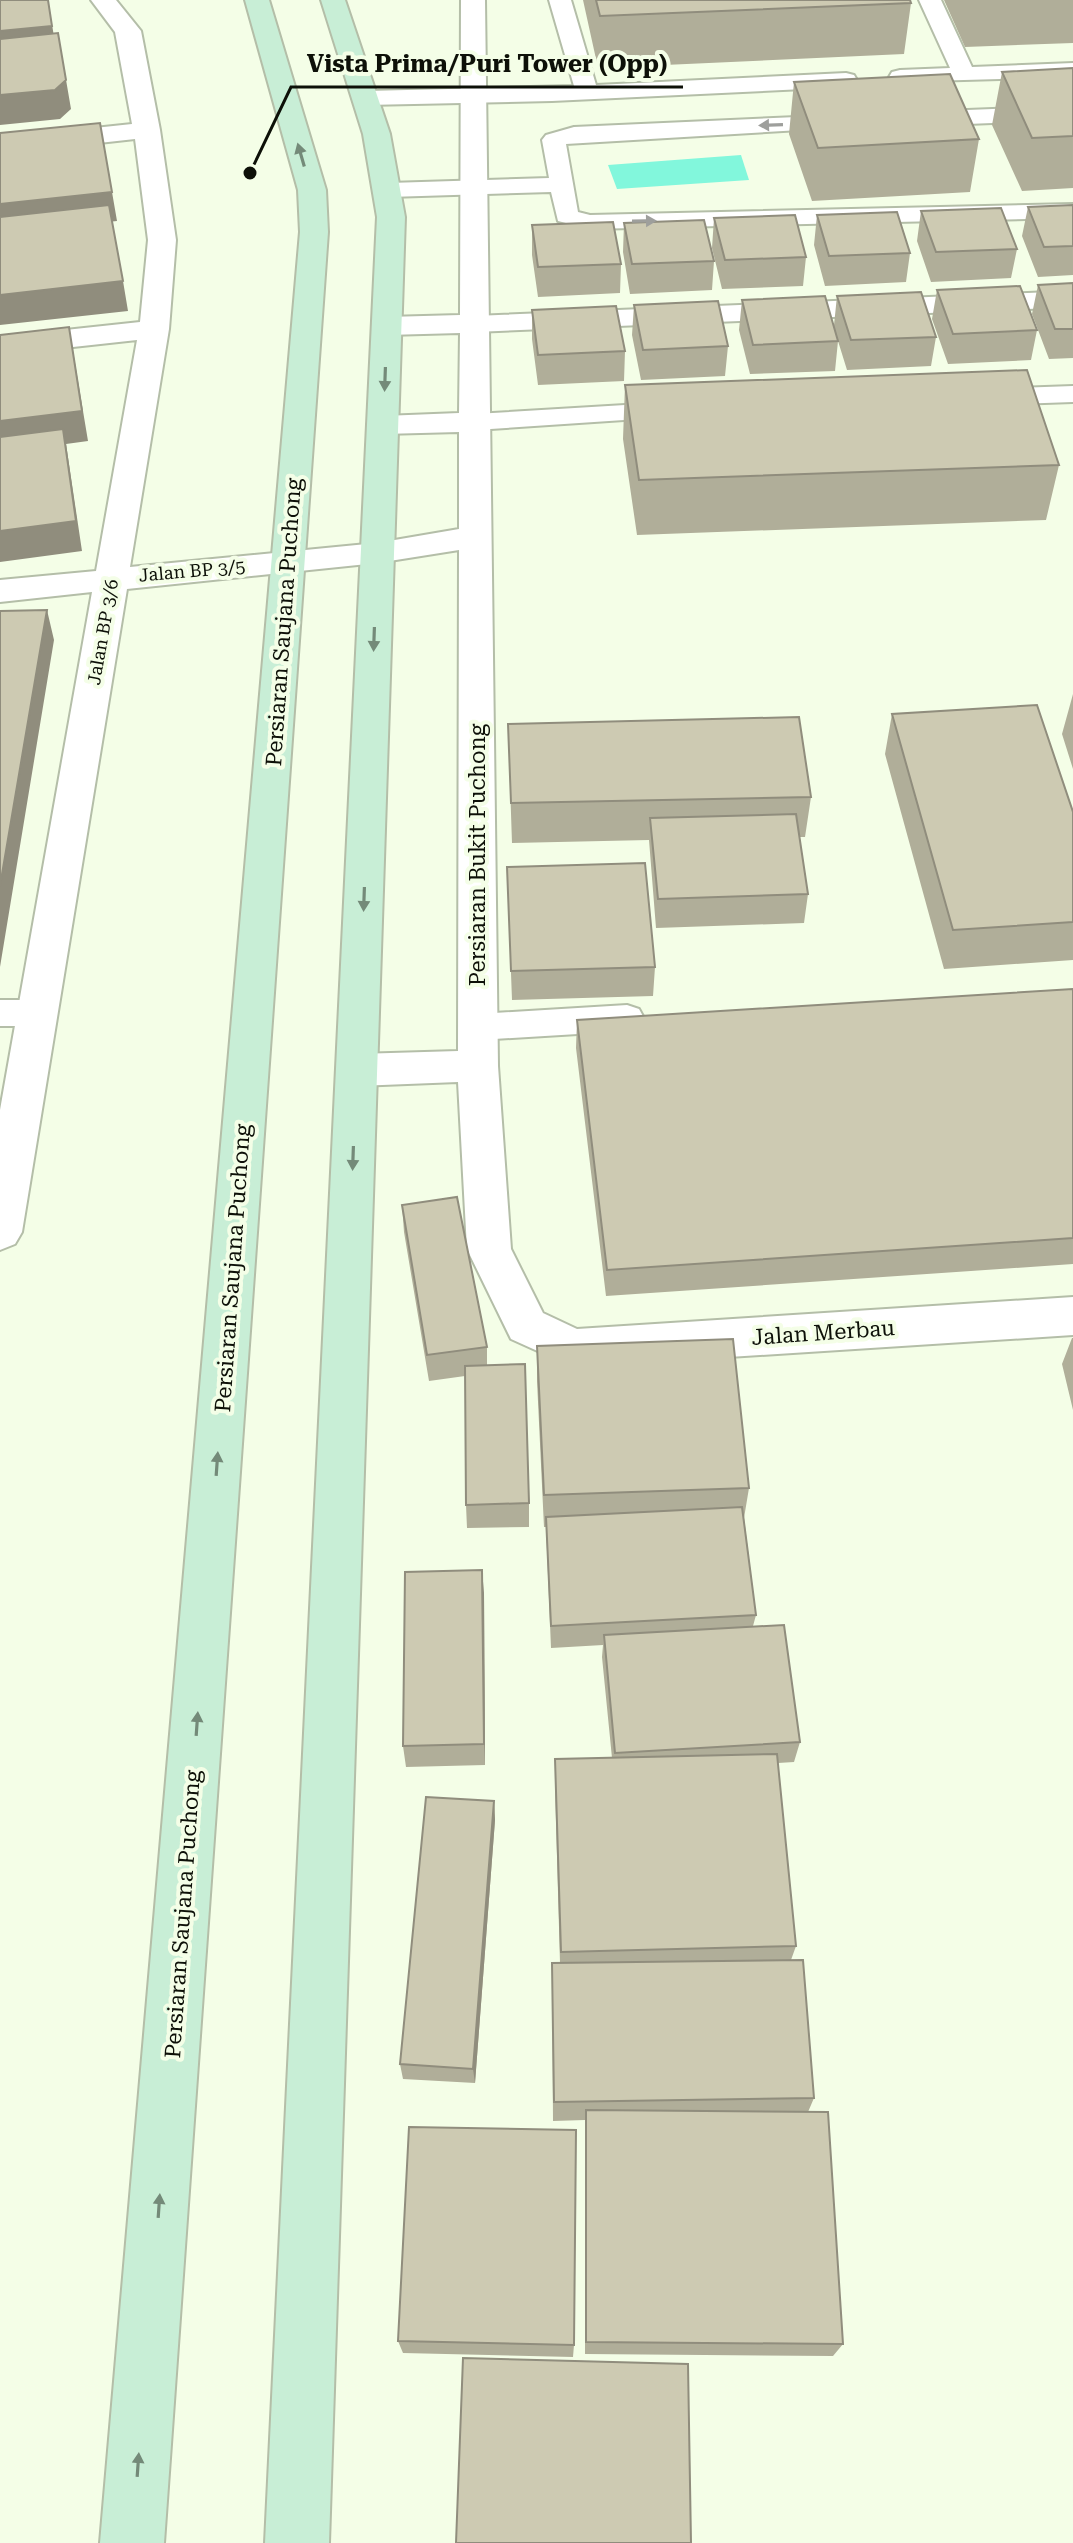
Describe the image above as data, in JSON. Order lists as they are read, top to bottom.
{
  "streets": {
    "street": [
      "Jalan BP 3/5",
      "Persiaran Saujana Puchong",
      "Jalan BP 3/6",
      "Persiaran Bukit Puchong",
      "Jalan Merbau"
    ]
  },
  "crossings": [
    ["Jalan BP 3/5", "Persiaran Saujana Puchong"],
    ["Jalan BP 3/5", "Jalan BP 3/6"],
    ["Jalan BP 3/5", "Persiaran Bukit Puchong"],
    ["Persiaran Bukit Puchong", "Jalan Merbau"]
  ],
  "places": ["Vista Prima/Puri Tower (Opp)"]
}
